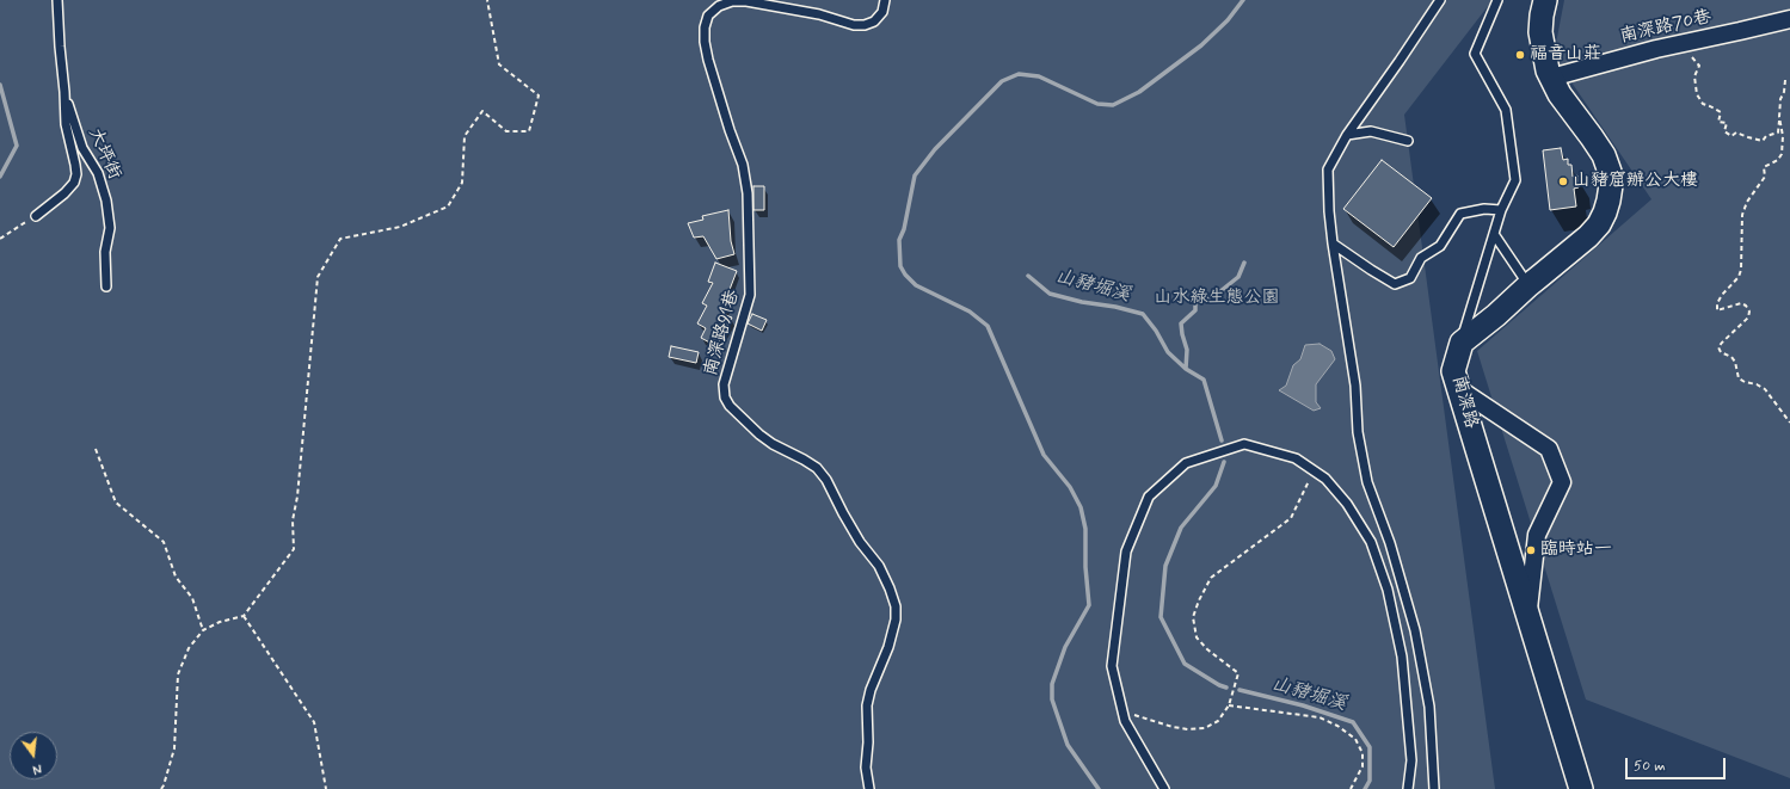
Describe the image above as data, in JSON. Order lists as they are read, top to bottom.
{
  "streets": {
    "main road": ["南深路"],
    "street": ["南深路70巷"],
    "lane": ["大坪街", "南深路91巷"]
  },
  "water": ["山豬堀溪"],
  "parks": ["山水綠生態公園"],
  "places": ["福音山莊", "山豬窟辦公大樓", "臨時站一"],
  "scale_bar": "50 m",
  "north": "bottom"
}
